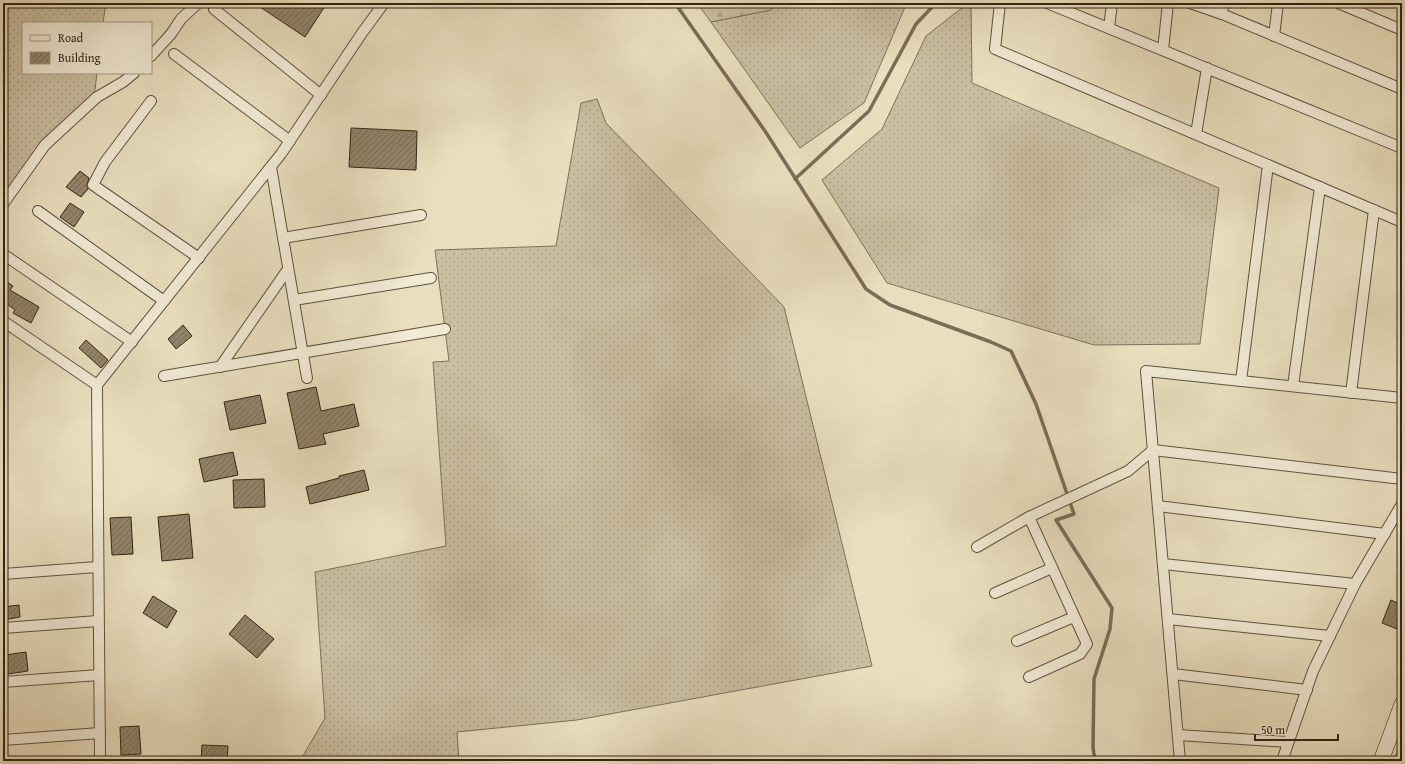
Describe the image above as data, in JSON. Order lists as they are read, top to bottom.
{
  "legend": ["Road", "Building"],
  "scale_bar": "50 m"
}
